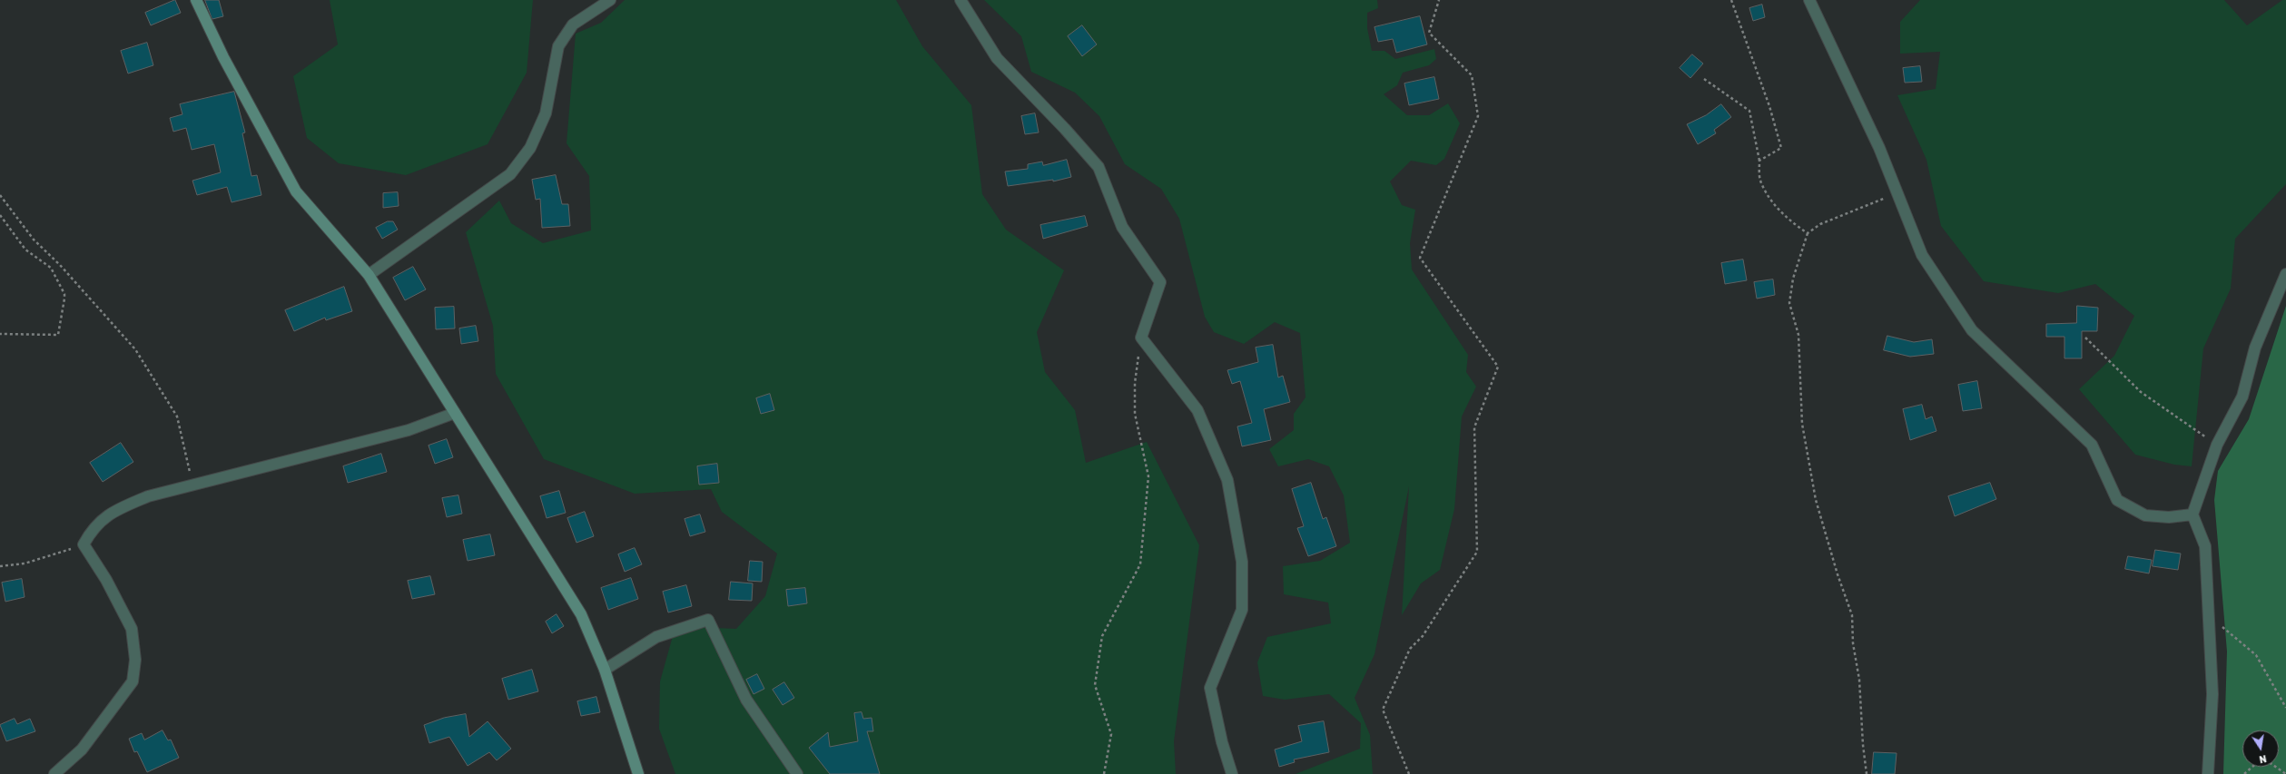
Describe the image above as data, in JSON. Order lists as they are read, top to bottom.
{
  "north": "bottom"
}
